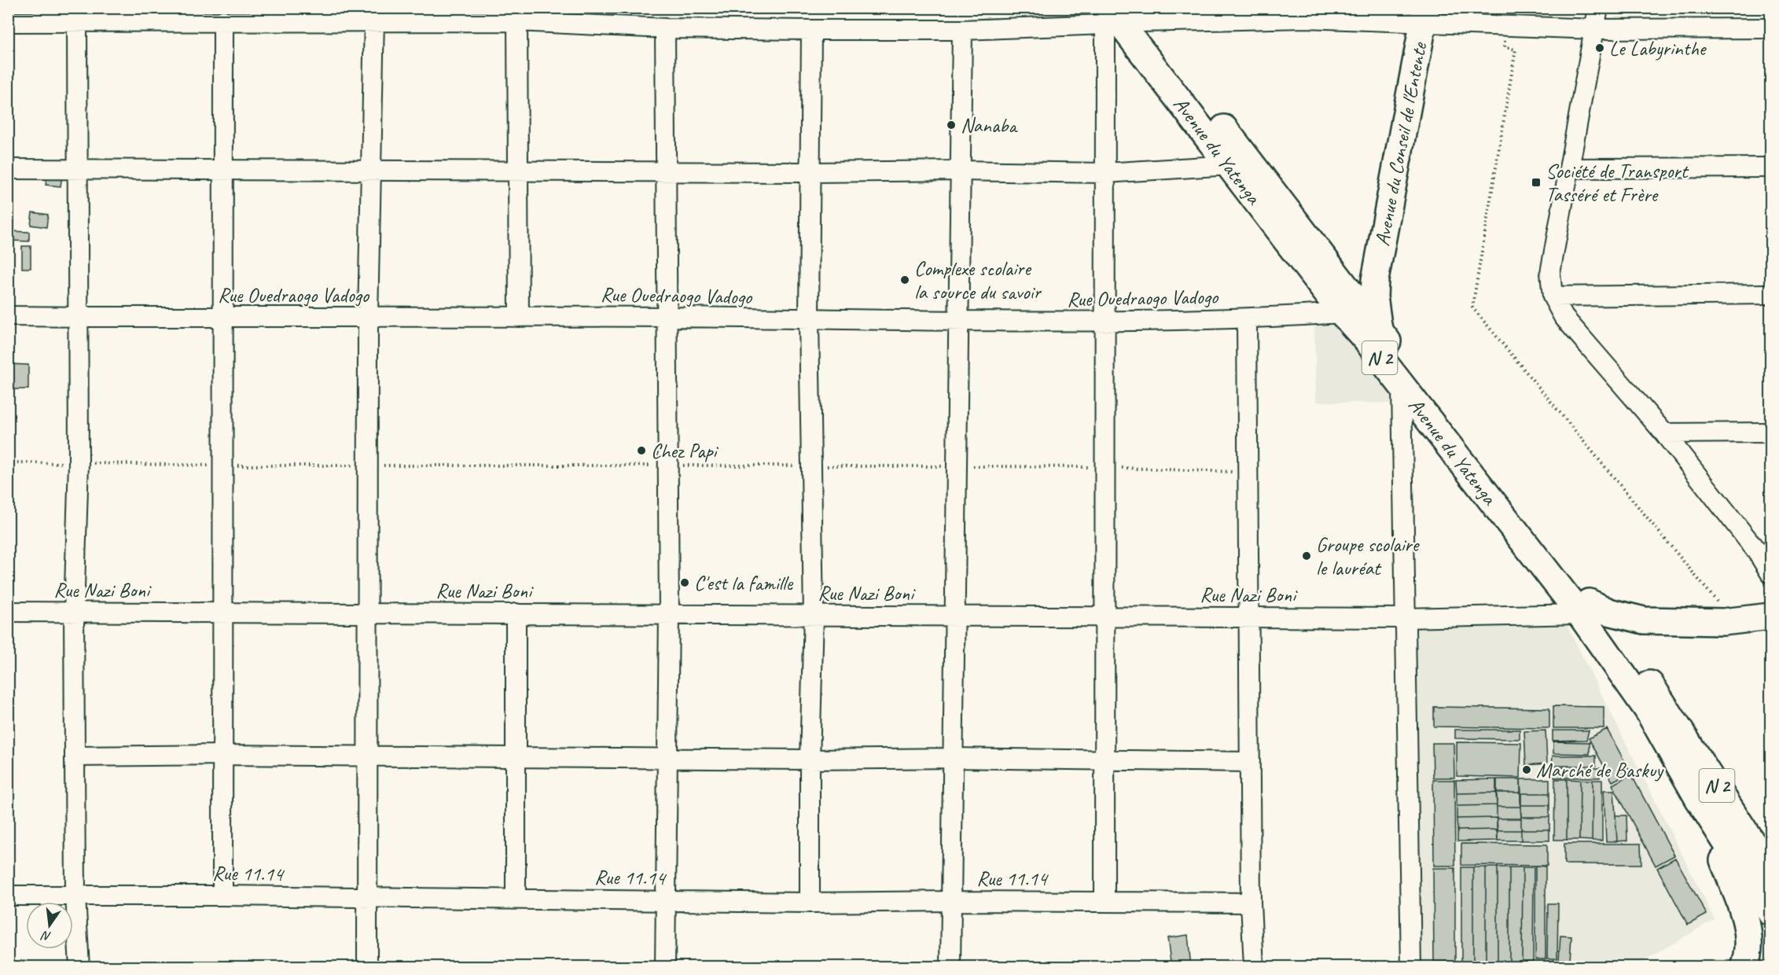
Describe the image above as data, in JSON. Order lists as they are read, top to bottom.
{
  "streets": {
    "main road": ["Avenue du Conseil de l'Entente", "Avenue du Yatenga", "N 2"],
    "street": ["Rue Ouedraogo Vadogo", "Rue Nazi Boni", "Rue 11.14"]
  },
  "crossings": [
    ["Avenue du Conseil de l'Entente", "Avenue du Yatenga"],
    ["Avenue du Yatenga", "Rue Ouedraogo Vadogo"],
    ["Avenue du Yatenga", "Rue Nazi Boni"]
  ],
  "places": {
    "other": [
      "Le Labyrinthe",
      "Nanaba",
      "Complexe scolaire la source du savoir",
      "Chez Papi",
      "Groupe scolaire le lauréat",
      "C'est la famille",
      "Marché de Baskuy"
    ],
    "transit": ["Société de Transport Tasséré et Frère"]
  },
  "north": "bottom"
}
